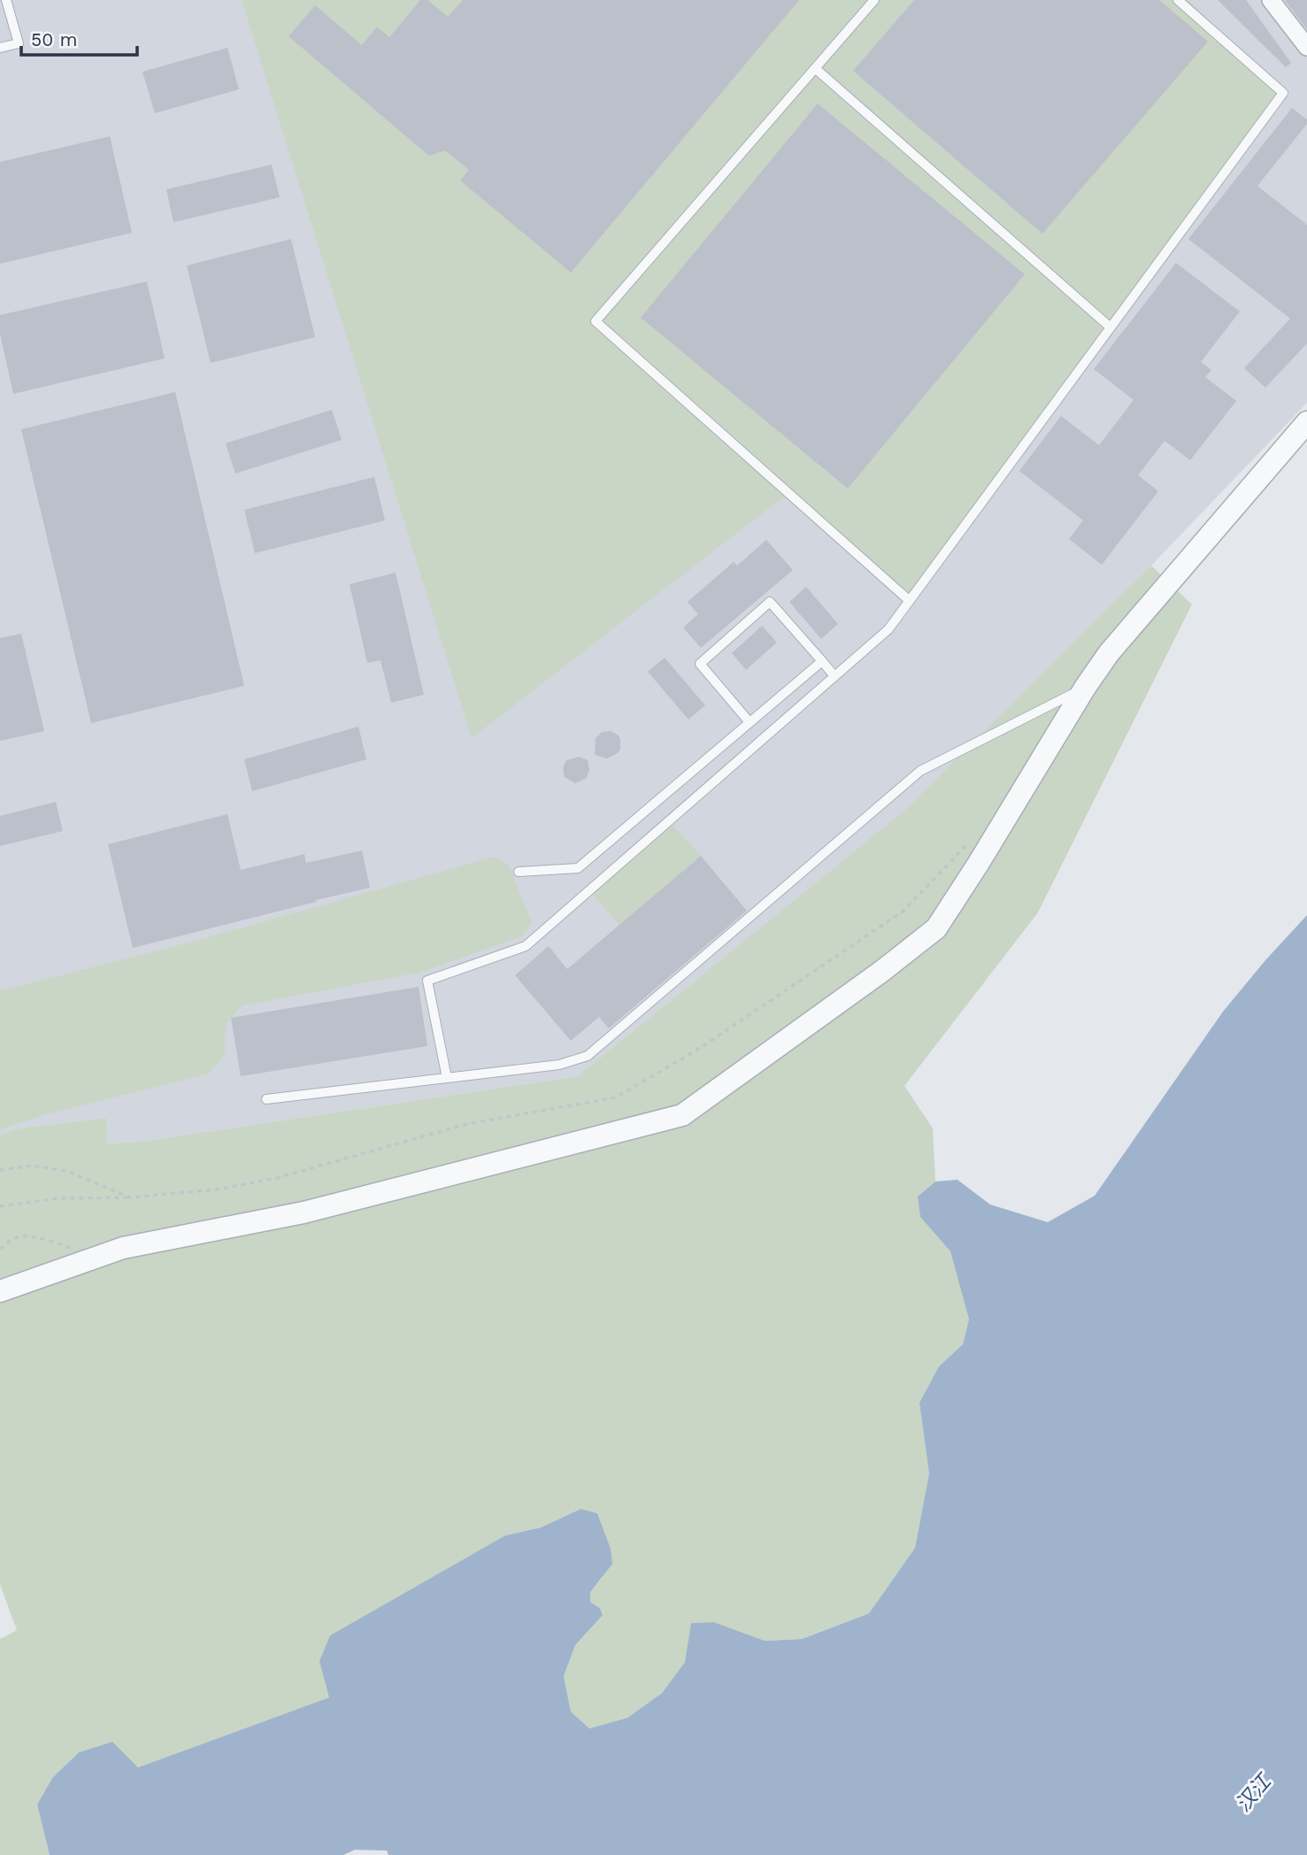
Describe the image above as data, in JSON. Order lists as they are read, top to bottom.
{
  "water": ["汉江"],
  "scale_bar": "50 m"
}
